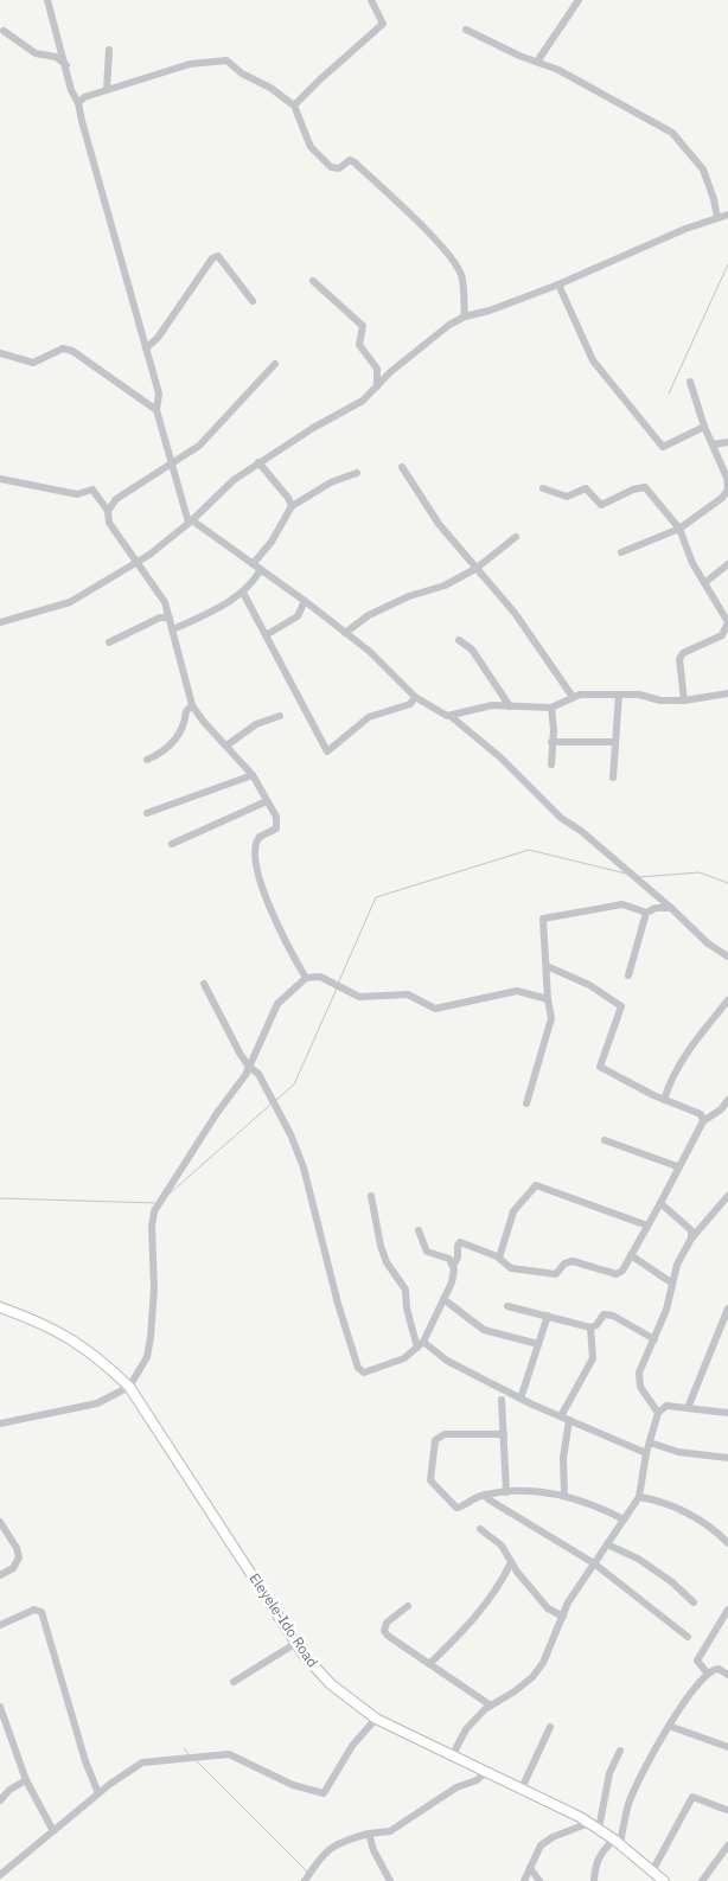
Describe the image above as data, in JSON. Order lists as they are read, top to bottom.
{
  "streets": {
    "main road": ["Eleyele-Ido Road"]
  }
}
